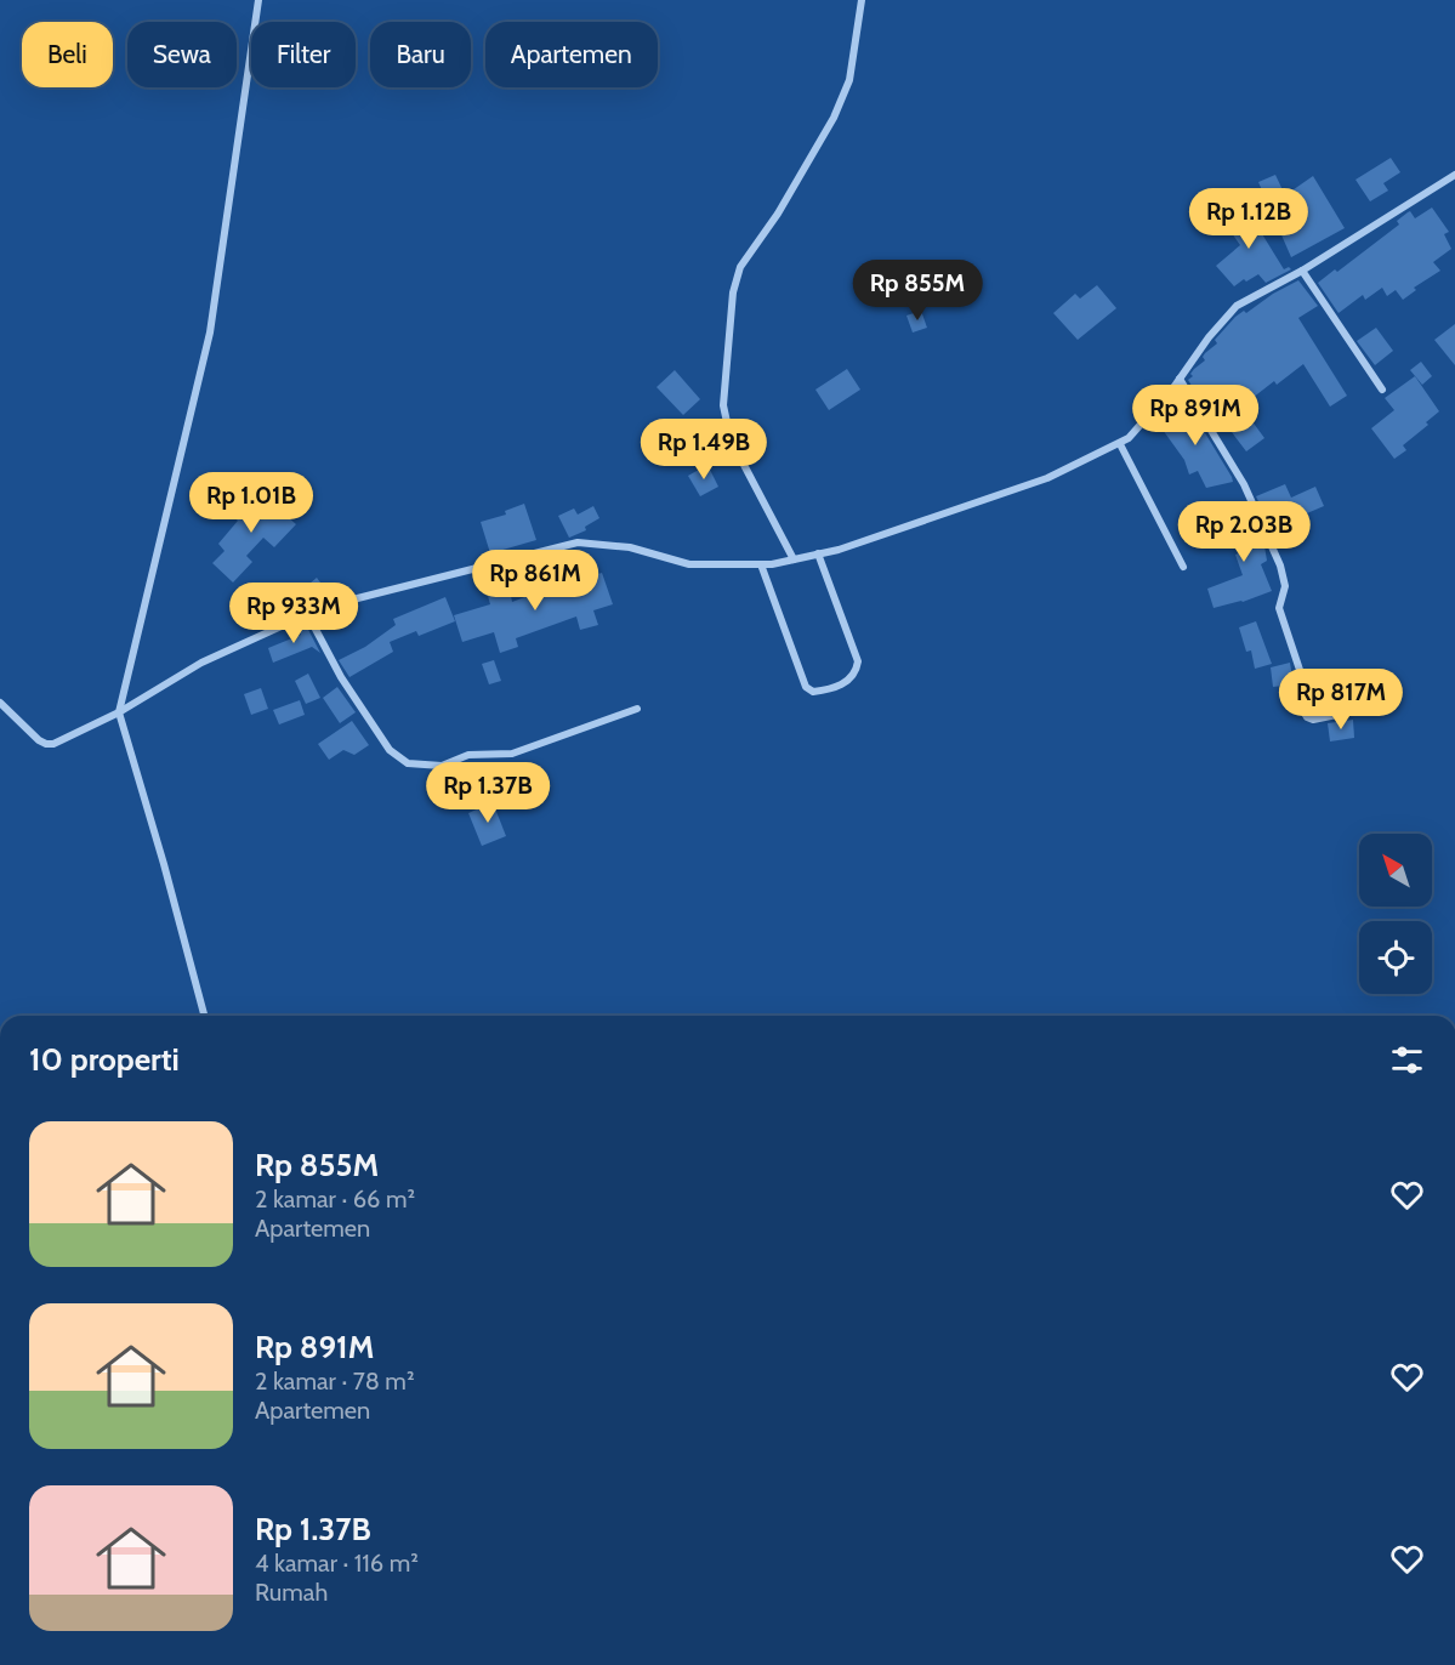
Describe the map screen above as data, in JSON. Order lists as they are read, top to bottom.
{
  "north": "top left",
  "page": {
    "chip": [
      "Beli",
      "Sewa",
      "Filter",
      "Baru",
      "Apartemen"
    ],
    "price": [
      "Rp 1.12B",
      "Rp 855M",
      "Rp 891M",
      "Rp 1.49B",
      "Rp 1.01B",
      "Rp 2.03B",
      "Rp 861M",
      "Rp 933M",
      "Rp 817M",
      "Rp 1.37B"
    ],
    "heading": "10 properti",
    "list": [
      {
        "name": "Rp 855M",
        "note": "2 kamar · 66 m² · Apartemen"
      },
      {
        "name": "Rp 891M",
        "note": "2 kamar · 78 m² · Apartemen"
      },
      {
        "name": "Rp 1.37B",
        "note": "4 kamar · 116 m² · Rumah"
      }
    ]
  }
}
